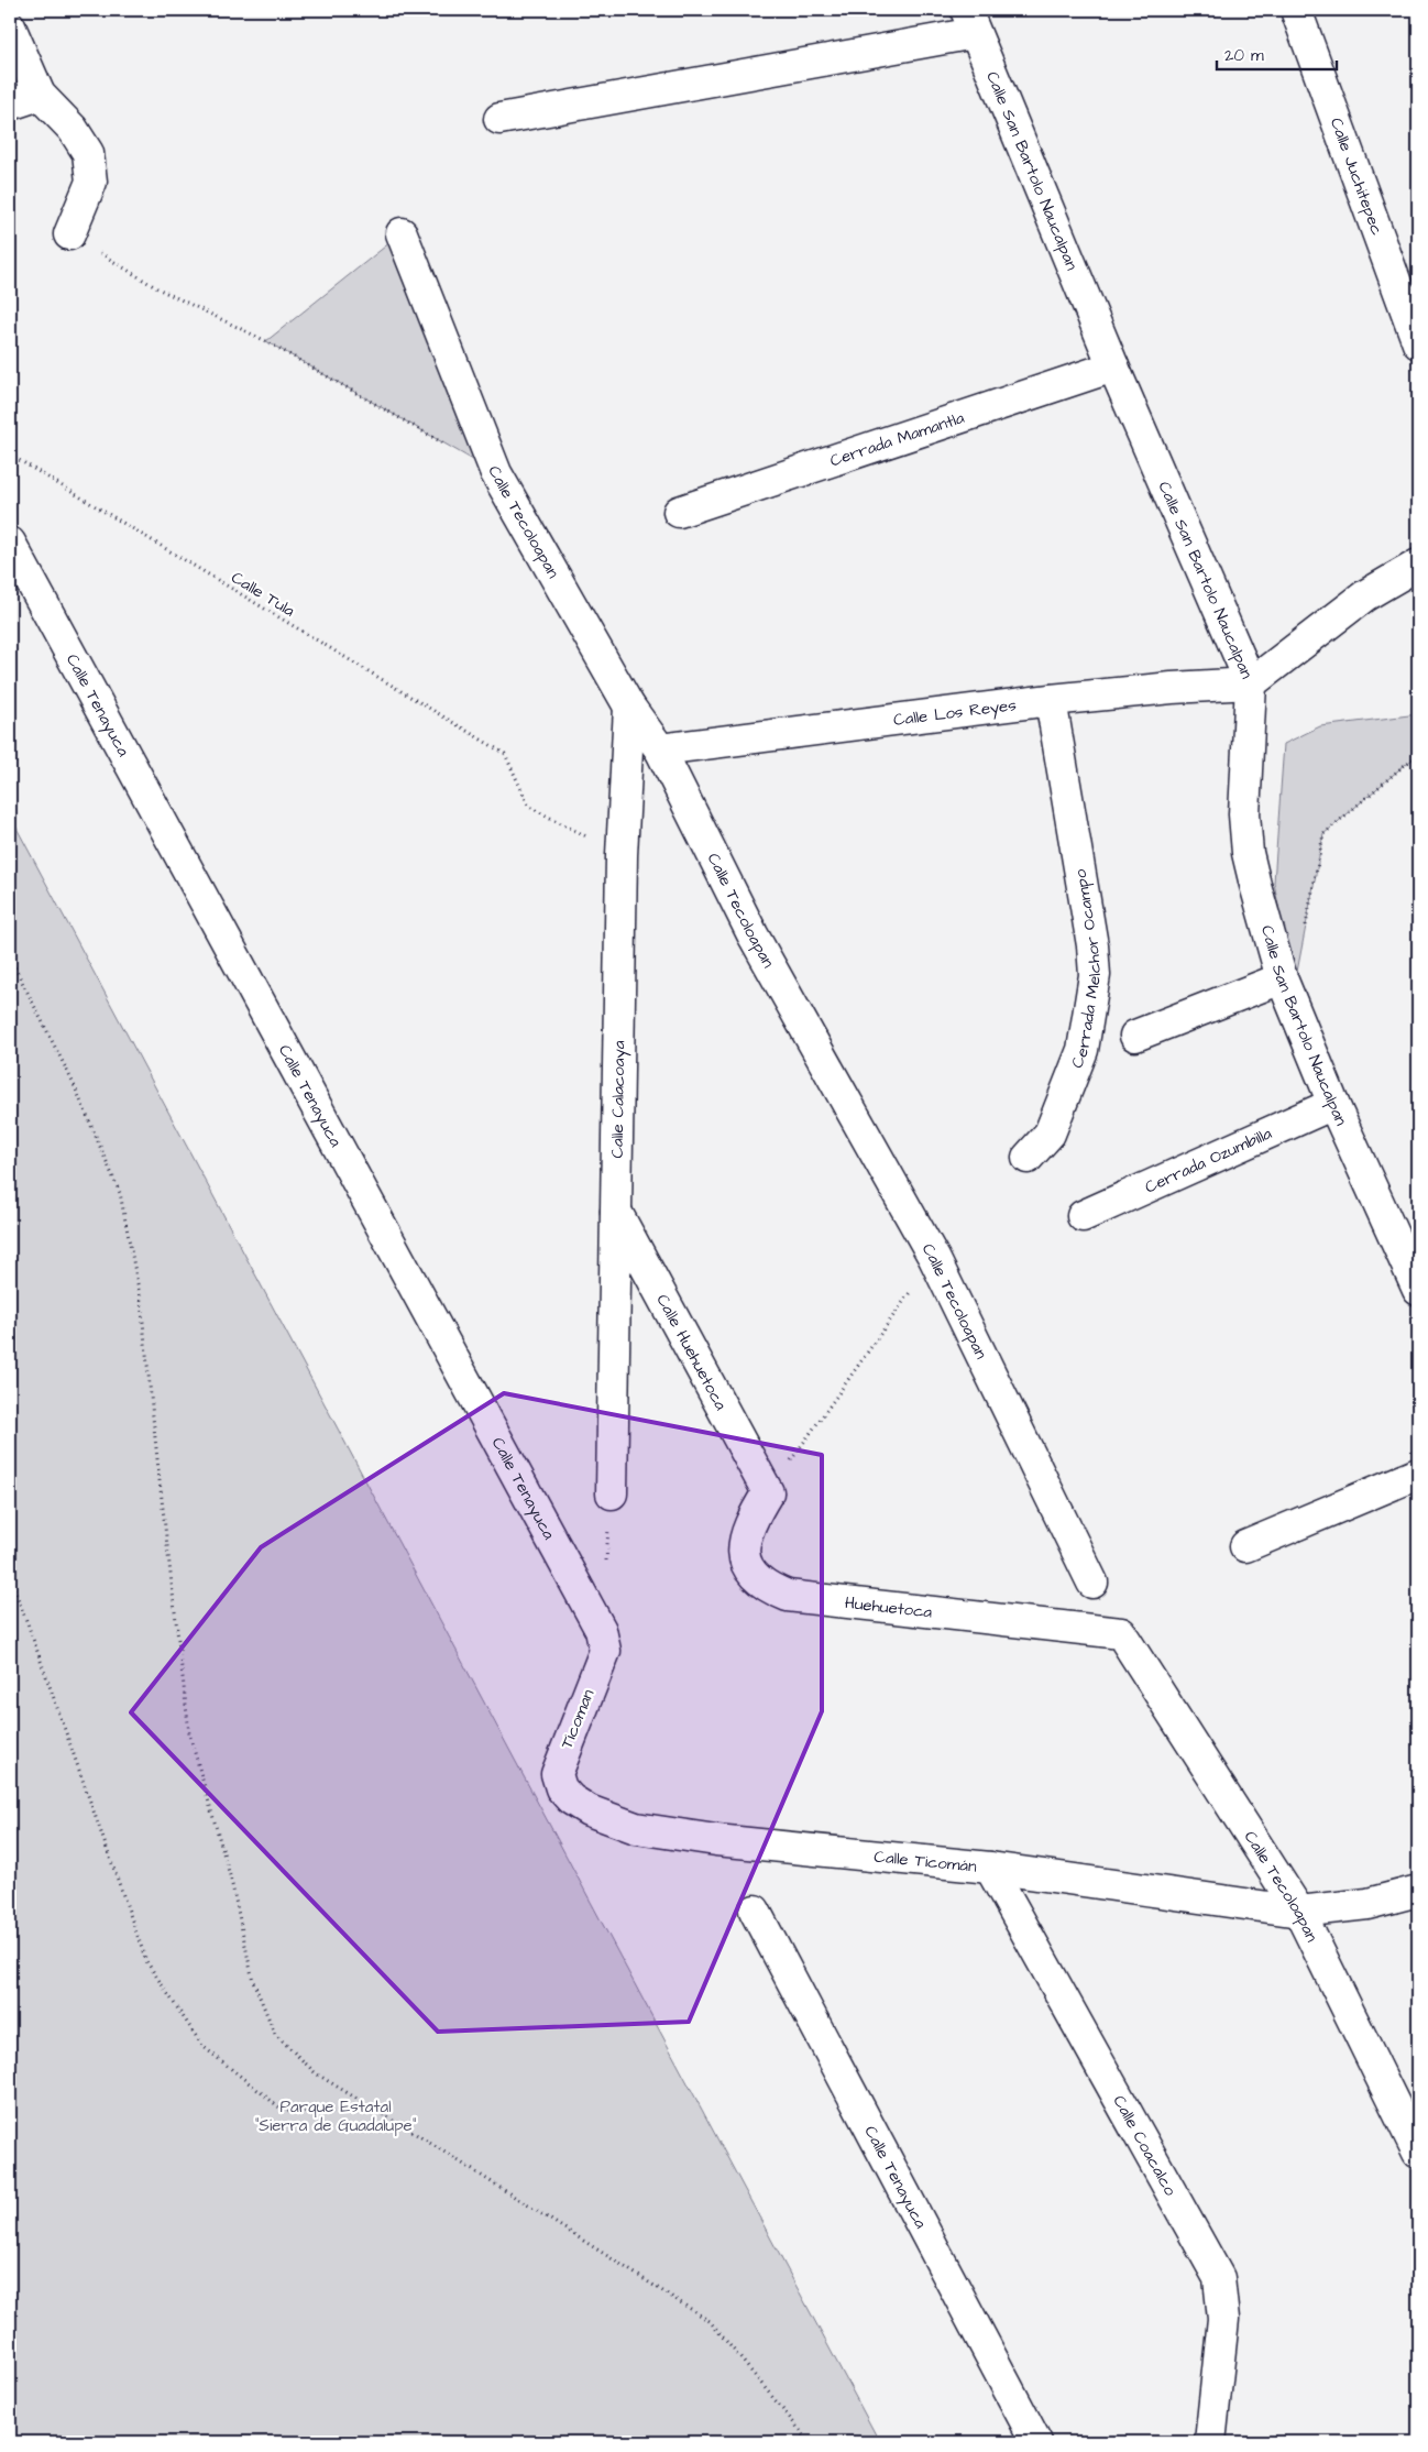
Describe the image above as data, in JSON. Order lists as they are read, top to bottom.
{
  "streets": {
    "street": [
      "Calle San Bartolo Naucalpan",
      "Calle Juchitepec",
      "Cerrada Mamantla",
      "Calle Tecoloapan",
      "Calle Tenayuca",
      "Calle Los Reyes",
      "Cerrada Melchor Ocampo",
      "Calle Calacoaya",
      "Cerrada Ozumbilla",
      "Calle Huehuetoca",
      "Huehuetoca",
      "Ticoman",
      "Calle Ticomán",
      "Calle Coacalco"
    ],
    "path": ["Calle Tula"]
  },
  "crossings": [
    ["Calle San Bartolo Naucalpan", "Cerrada Mamantla"],
    ["Calle San Bartolo Naucalpan", "Calle Los Reyes"],
    ["Calle San Bartolo Naucalpan", "Cerrada Ozumbilla"],
    ["Calle Tecoloapan", "Calle Los Reyes"],
    ["Calle Tecoloapan", "Calle Calacoaya"],
    ["Calle Tecoloapan", "Huehuetoca"],
    ["Calle Tecoloapan", "Calle Ticomán"],
    ["Calle Tula", "Calle Calacoaya"],
    ["Calle Tenayuca", "Ticoman"],
    ["Calle Los Reyes", "Cerrada Melchor Ocampo"],
    ["Calle Calacoaya", "Calle Huehuetoca"],
    ["Calle Huehuetoca", "Huehuetoca"],
    ["Ticoman", "Calle Ticomán"],
    ["Calle Ticomán", "Calle Coacalco"]
  ],
  "parks": ["Parque Estatal \"Sierra de Guadalupe\""],
  "scale_bar": "20 m"
}
